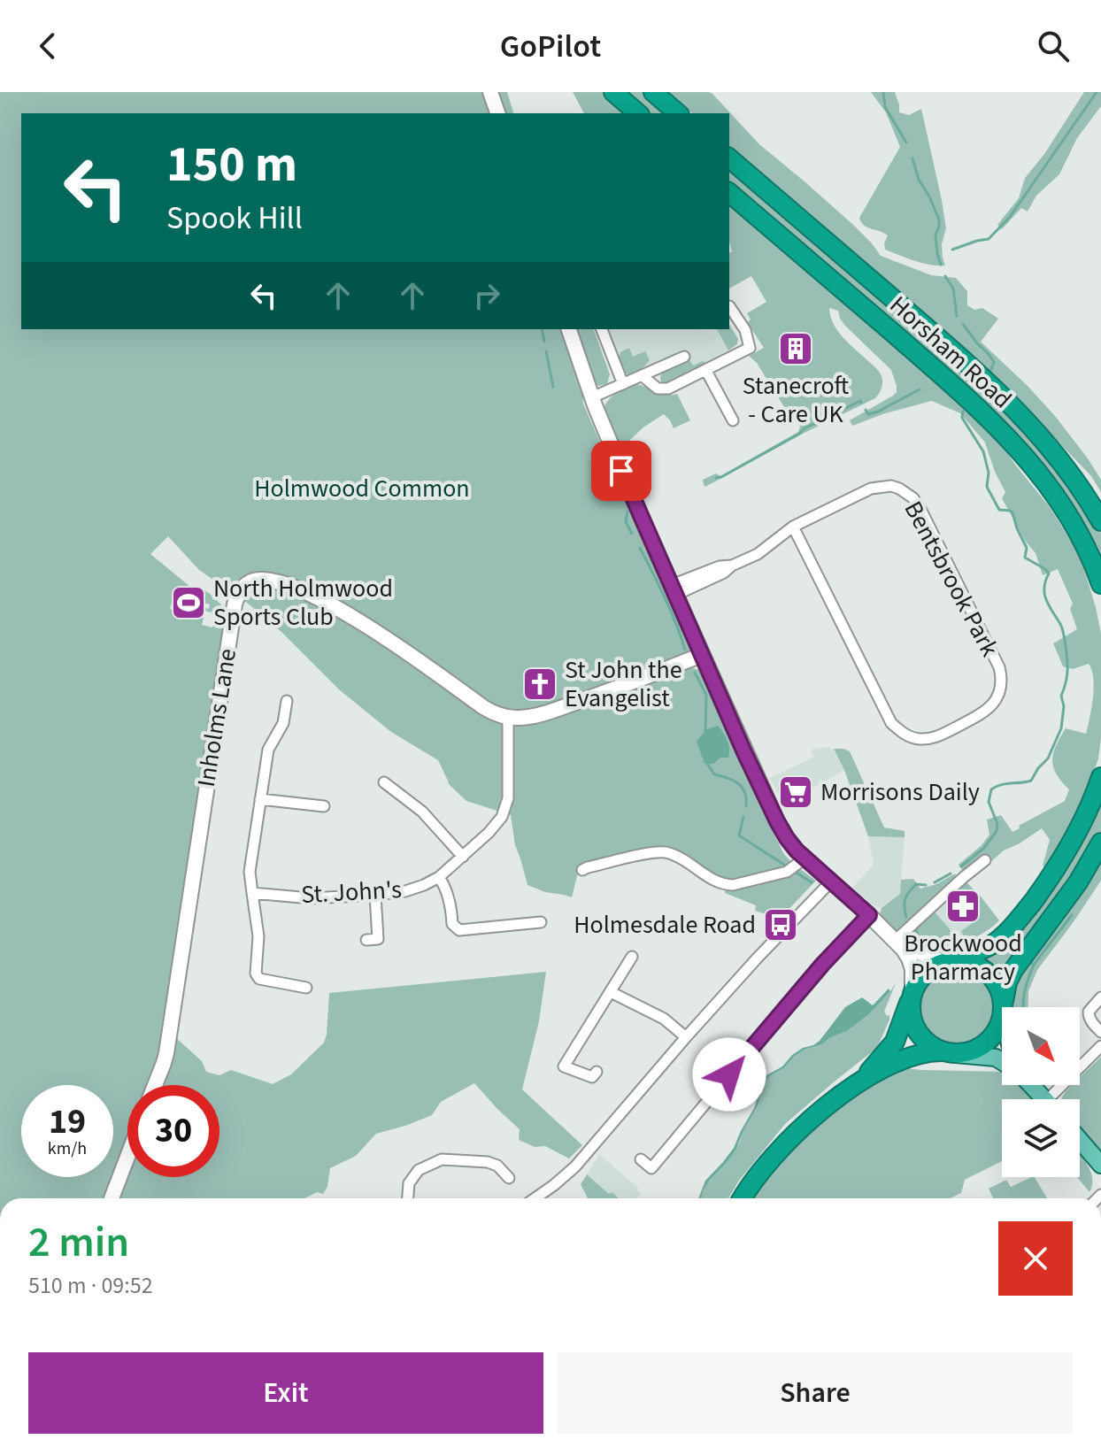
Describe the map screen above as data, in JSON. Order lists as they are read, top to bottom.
{
  "streets": {
    "highway": ["Horsham Road"],
    "street": ["Bentsbrook Park", "Inholms Lane", "St. John's"]
  },
  "crossings": [
    ["Inholms Lane", "St. John's"]
  ],
  "parks": ["Holmwood Common"],
  "places": {
    "building": ["Stanecroft - Care UK"],
    "sports": ["North Holmwood Sports Club"],
    "church": ["St John the Evangelist"],
    "supermarket": ["Morrisons Daily"],
    "pharmacy": ["Brockwood Pharmacy"],
    "bus stop": ["Holmesdale Road"]
  },
  "north": "bottom right",
  "page": {
    "header": "GoPilot",
    "turn": ["150 m", "Spook Hill"],
    "speed": "19 km/h",
    "limit": "30",
    "heading": ["2 min", "510 m · 09:52"],
    "buttons": ["Exit", "Share"]
  }
}
